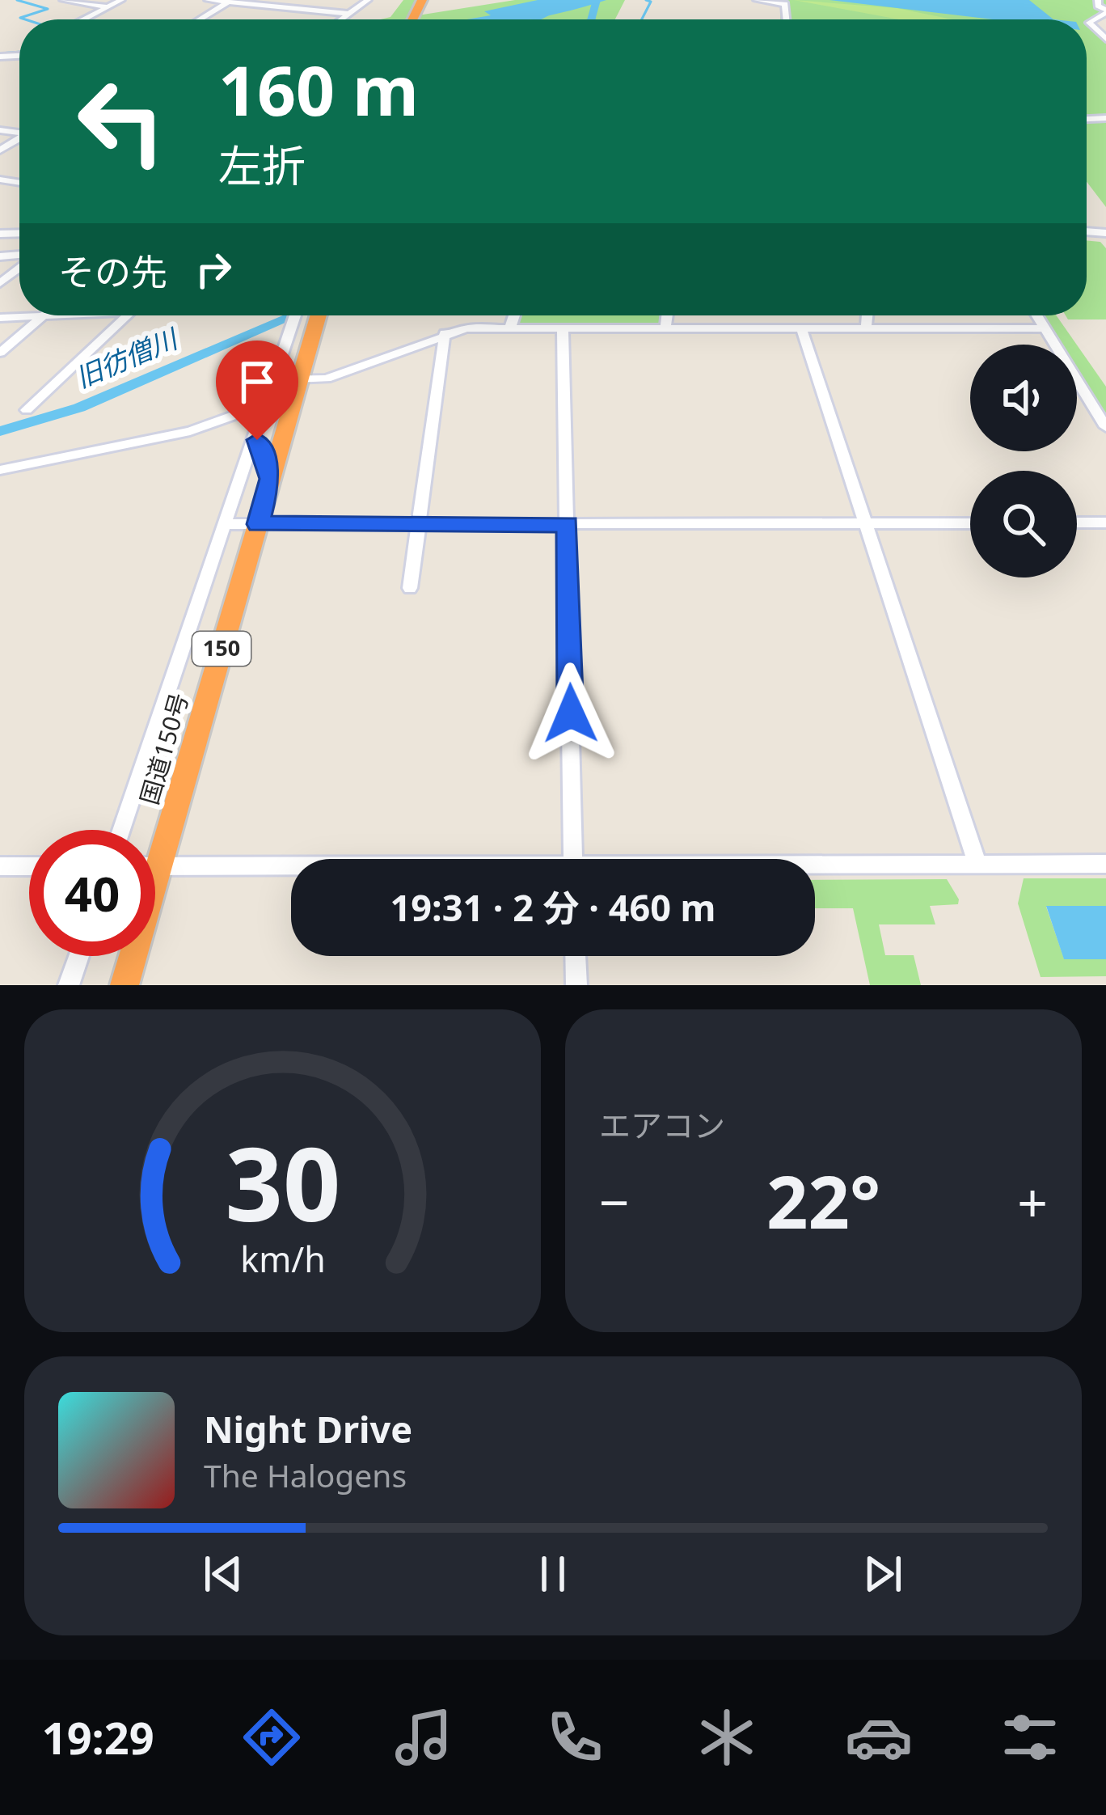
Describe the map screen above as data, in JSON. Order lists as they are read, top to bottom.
{
  "streets": {
    "highway": ["150", "国道150号"]
  },
  "water": ["旧彷僧川"],
  "page": {
    "turn": ["160 m", "左折"],
    "then": "その先",
    "limit": "40",
    "trip": "19:31 · 2 分 · 460 m",
    "tile": "エアコン",
    "heat": ["−", "22°", "+"],
    "song": ["Night Drive", "The Halogens"],
    "tabs": "19:29",
    "gauge": ["30", "km/h"]
  }
}
